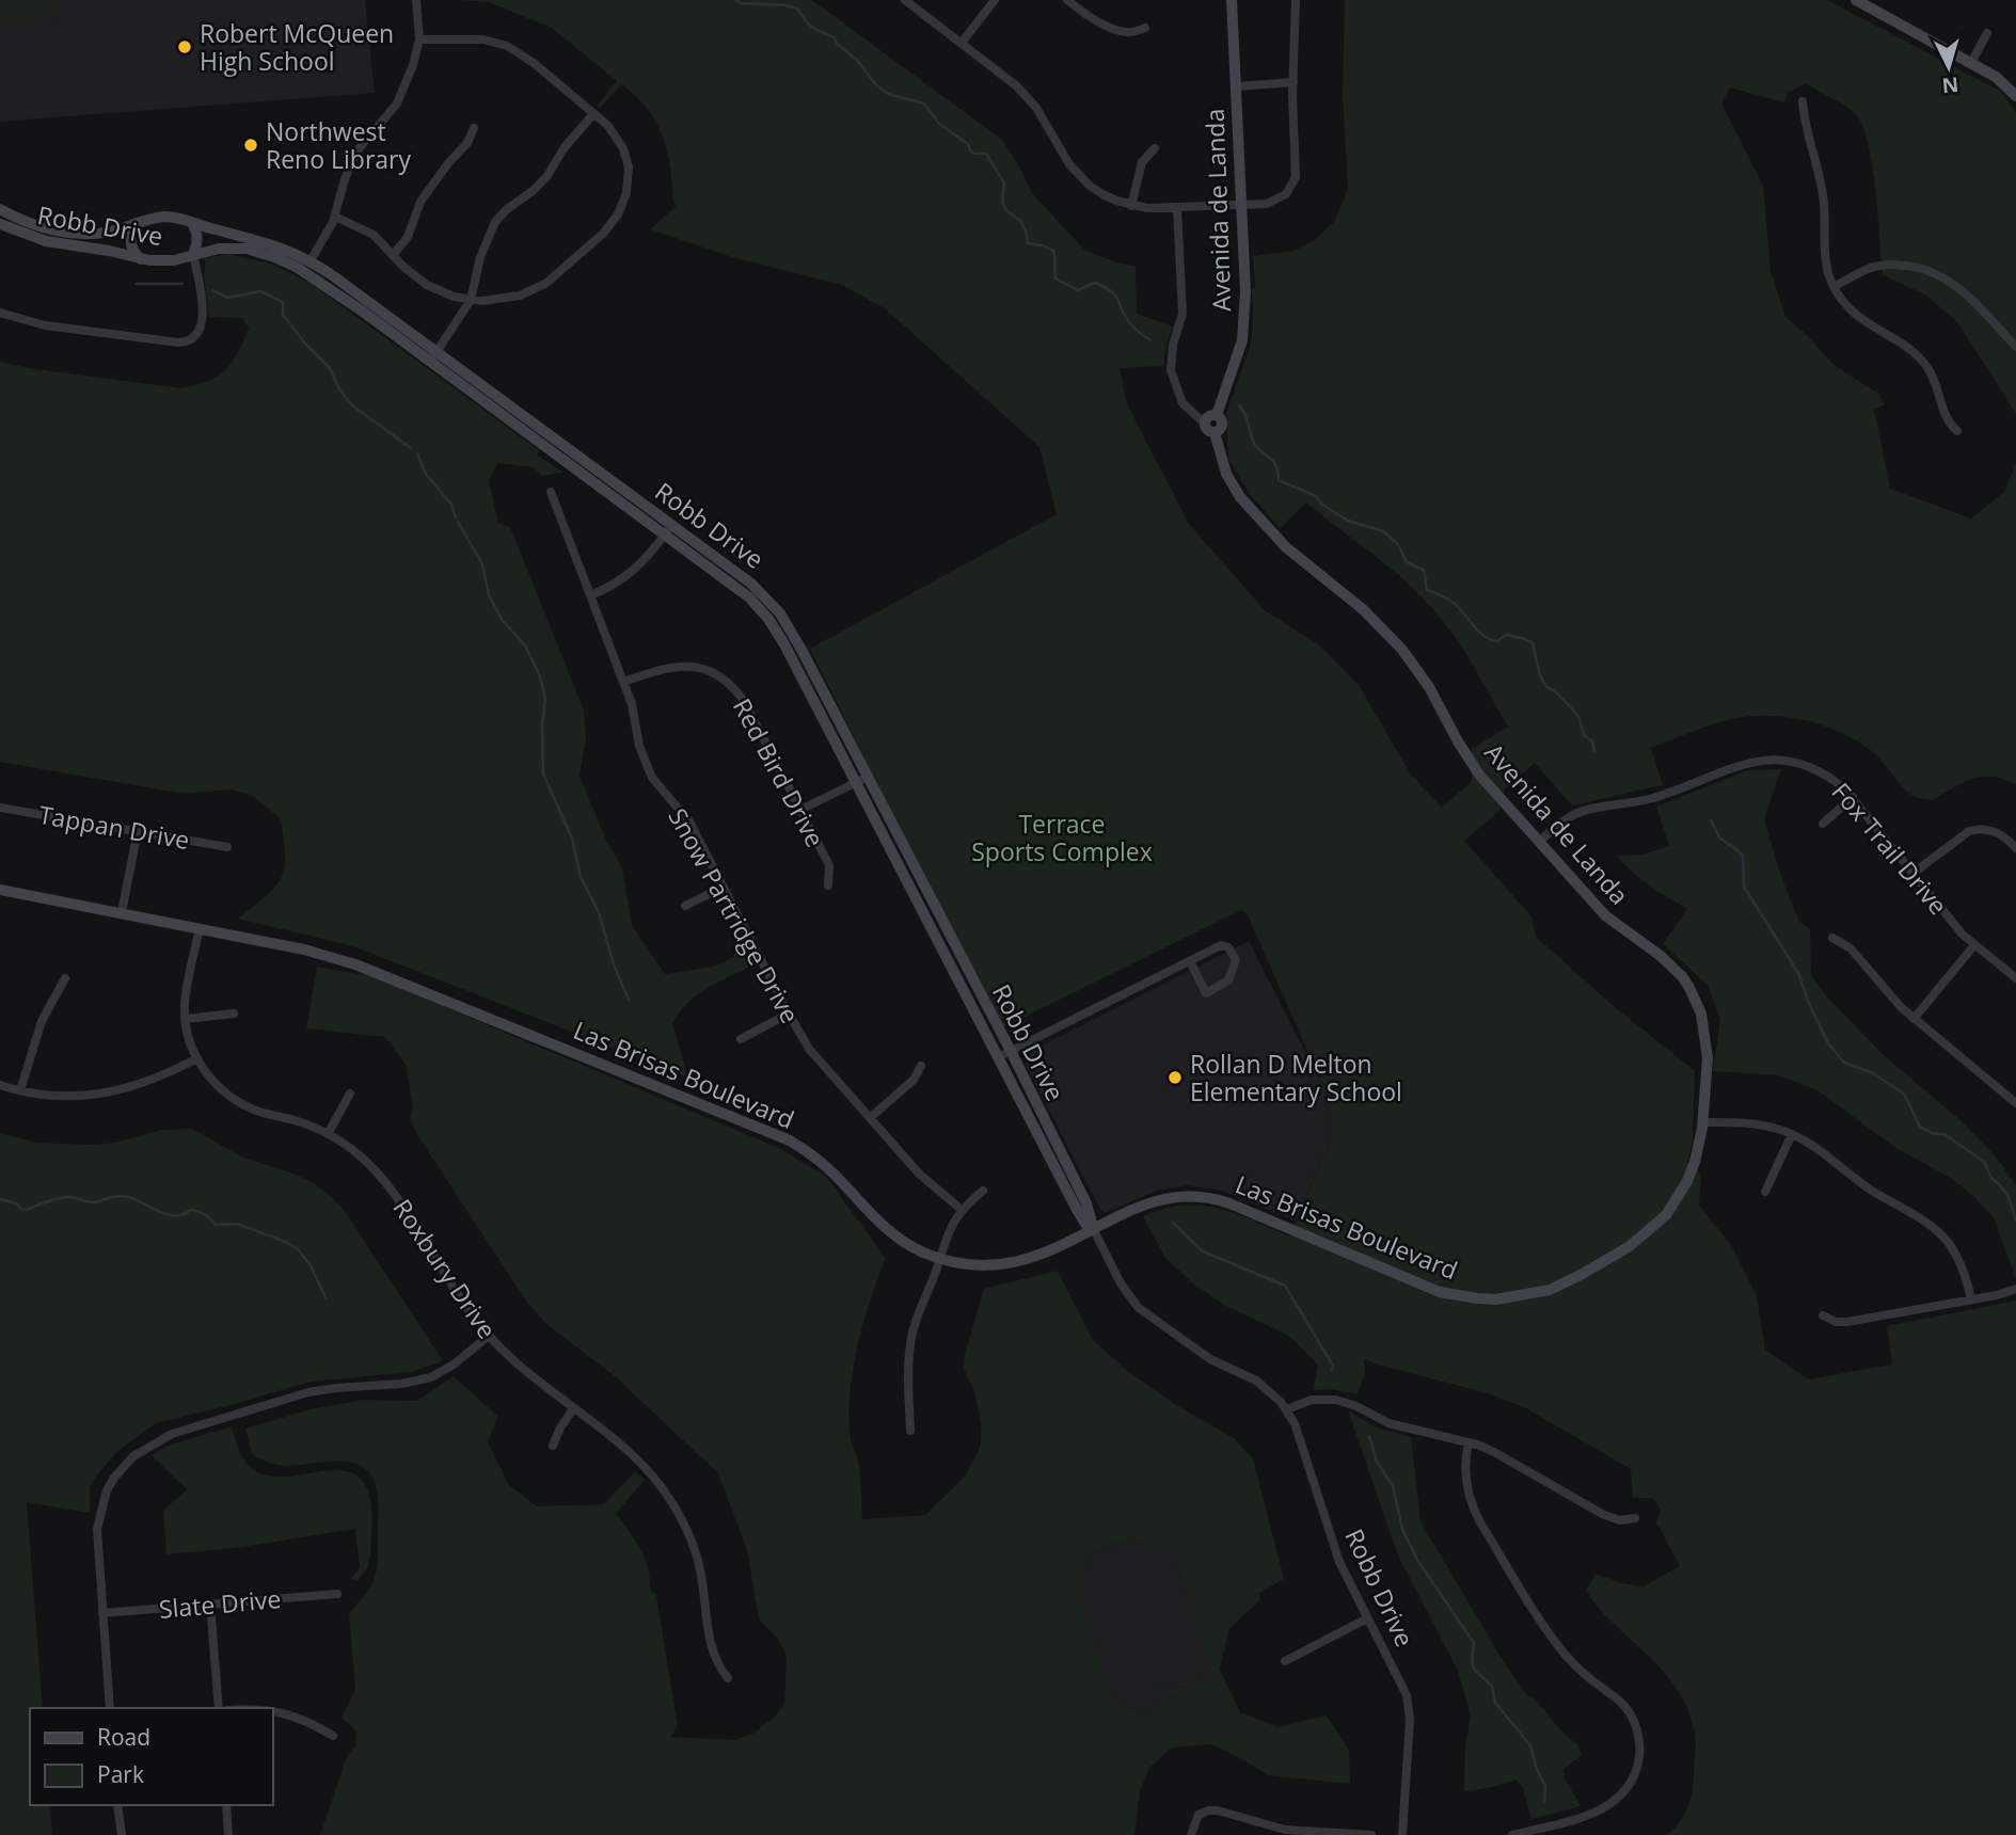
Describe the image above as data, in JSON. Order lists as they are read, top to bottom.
{
  "streets": {
    "street": [
      "Avenida de Landa",
      "Robb Drive",
      "Red Bird Drive",
      "Tappan Drive",
      "Fox Trail Drive",
      "Snow Partridge Drive",
      "Las Brisas Boulevard",
      "Roxbury Drive",
      "Slate Drive"
    ]
  },
  "crossings": [
    ["Avenida de Landa", "Fox Trail Drive"],
    ["Avenida de Landa", "Las Brisas Boulevard"],
    ["Robb Drive", "Las Brisas Boulevard"],
    ["Red Bird Drive", "Snow Partridge Drive"],
    ["Las Brisas Boulevard", "Roxbury Drive"]
  ],
  "parks": ["Terrace Sports Complex"],
  "places": ["Robert McQueen High School", "Northwest Reno Library", "Rollan D Melton Elementary School"],
  "legend": ["Road", "Park"],
  "north": "bottom"
}
